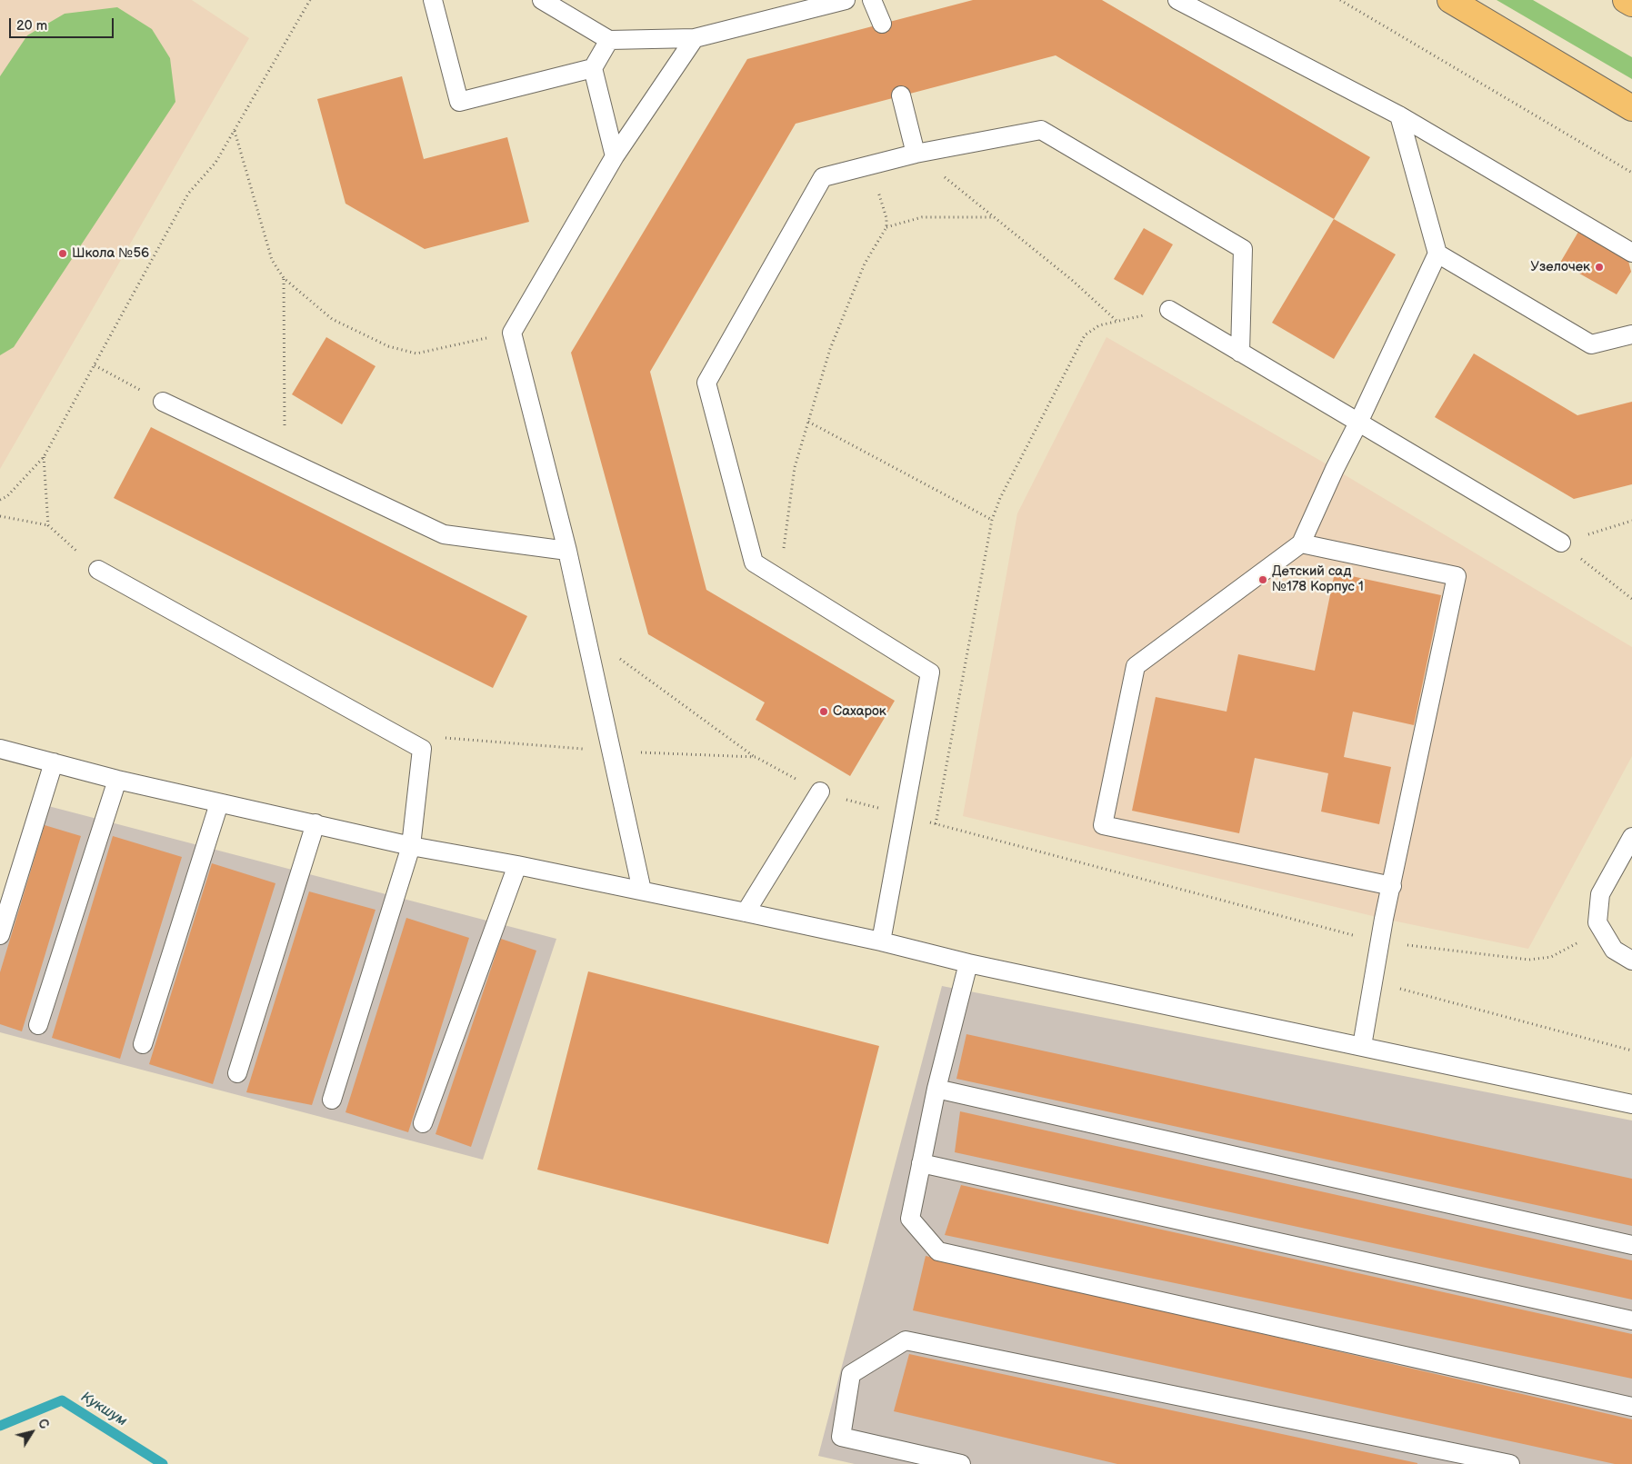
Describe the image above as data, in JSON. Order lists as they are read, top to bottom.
{
  "water": ["Кукшум"],
  "places": [
    "Школа №56",
    "Узелочек",
    "Детский сад №178 Корпус 1",
    "Сахарок"
  ],
  "scale_bar": "20 m",
  "north": "top right"
}
